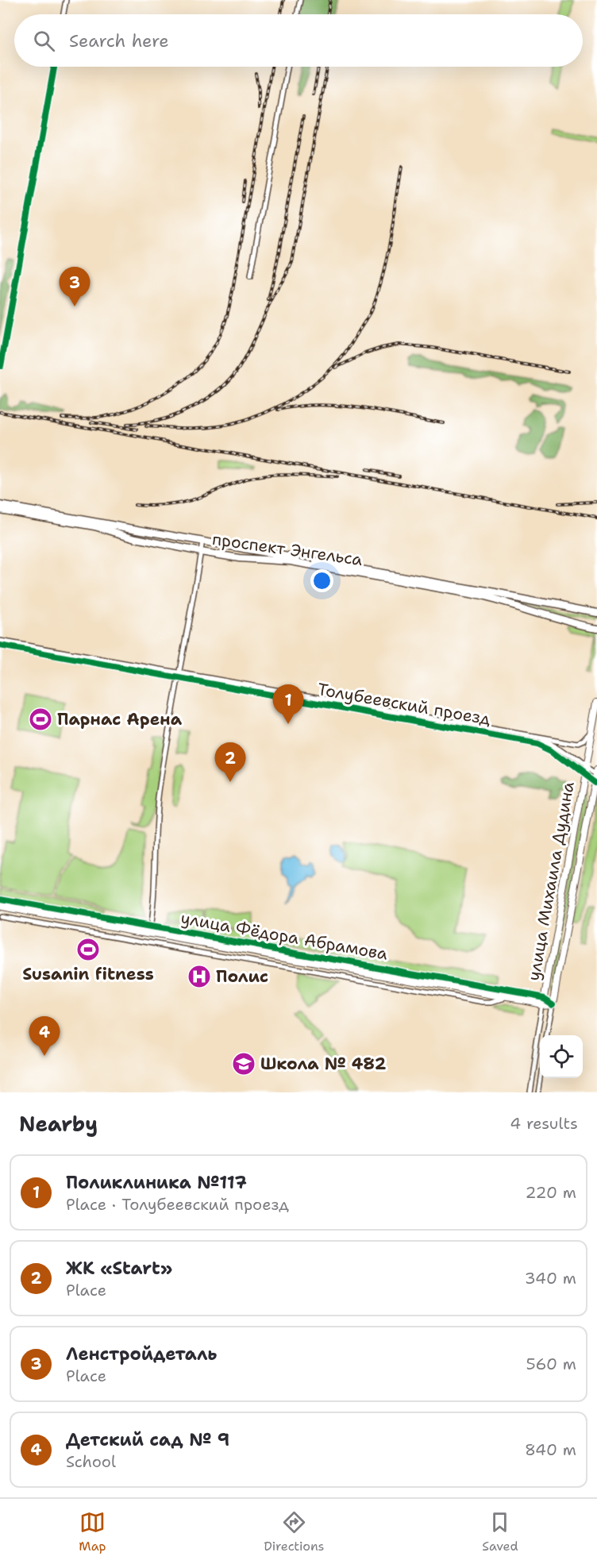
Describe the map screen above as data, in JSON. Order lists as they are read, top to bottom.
{
  "streets": {
    "main road": ["проспект Энгельса"],
    "street": ["Толубеевский проезд", "улица Михаила Дудина", "улица Фёдора Абрамова"]
  },
  "crossings": [
    ["Толубеевский проезд", "улица Михаила Дудина"],
    ["улица Михаила Дудина", "улица Фёдора Абрамова"]
  ],
  "places": {
    "sports": ["Парнас Арена", "Susanin fitness"],
    "hospital": ["Полис"],
    "school or university": ["Школа № 482"]
  },
  "page": {
    "search": "Search here",
    "pins": [
      "3",
      "1",
      "2",
      "4"
    ],
    "heading": ["Nearby", "4 results"],
    "list": [
      {
        "mark": "1",
        "name": "Поликлиника №117",
        "note": "Place · Толубеевский проезд",
        "value": "220 m"
      },
      {
        "mark": "2",
        "name": "ЖК «Start»",
        "note": "Place",
        "value": "340 m"
      },
      {
        "mark": "3",
        "name": "Ленстройдеталь",
        "note": "Place",
        "value": "560 m"
      },
      {
        "mark": "4",
        "name": "Детский сад № 9",
        "note": "School",
        "value": "840 m"
      }
    ],
    "nav": ["Map", "Directions", "Saved"]
  }
}
